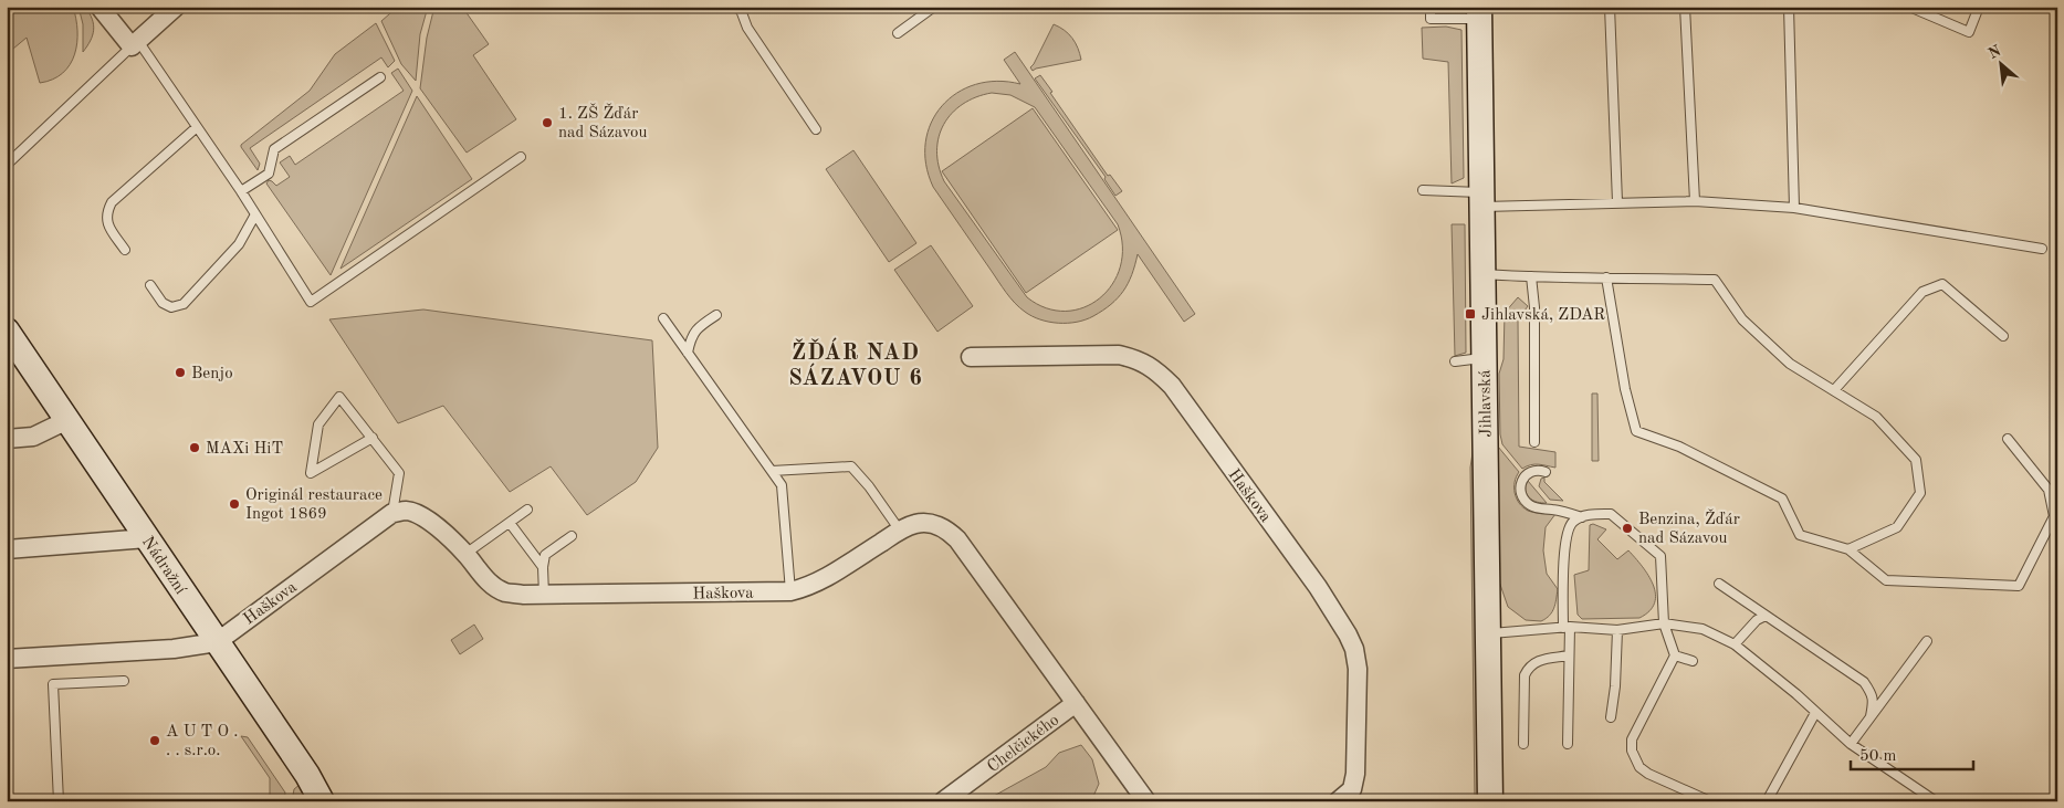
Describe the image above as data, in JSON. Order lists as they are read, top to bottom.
{
  "streets": {
    "main road": ["Jihlavská", "Nádražní"],
    "street": ["Haškova", "Chelčického"]
  },
  "crossings": [
    ["Haškova", "Nádražní"],
    ["Haškova", "Chelčického"]
  ],
  "districts": ["ŽĎÁR NAD SÁZAVOU 6"],
  "places": {
    "other": [
      "1. ZŠ Žďár nad Sázavou",
      "Benjo",
      "MAXi HiT",
      "Originál restaurace Ingot 1869",
      "Benzina, Žďár nad Sázavou",
      "A U T O . . . s.r.o."
    ],
    "transit": ["Jihlavská, ZDAR"]
  },
  "scale_bar": "50 m",
  "north": "top left"
}
